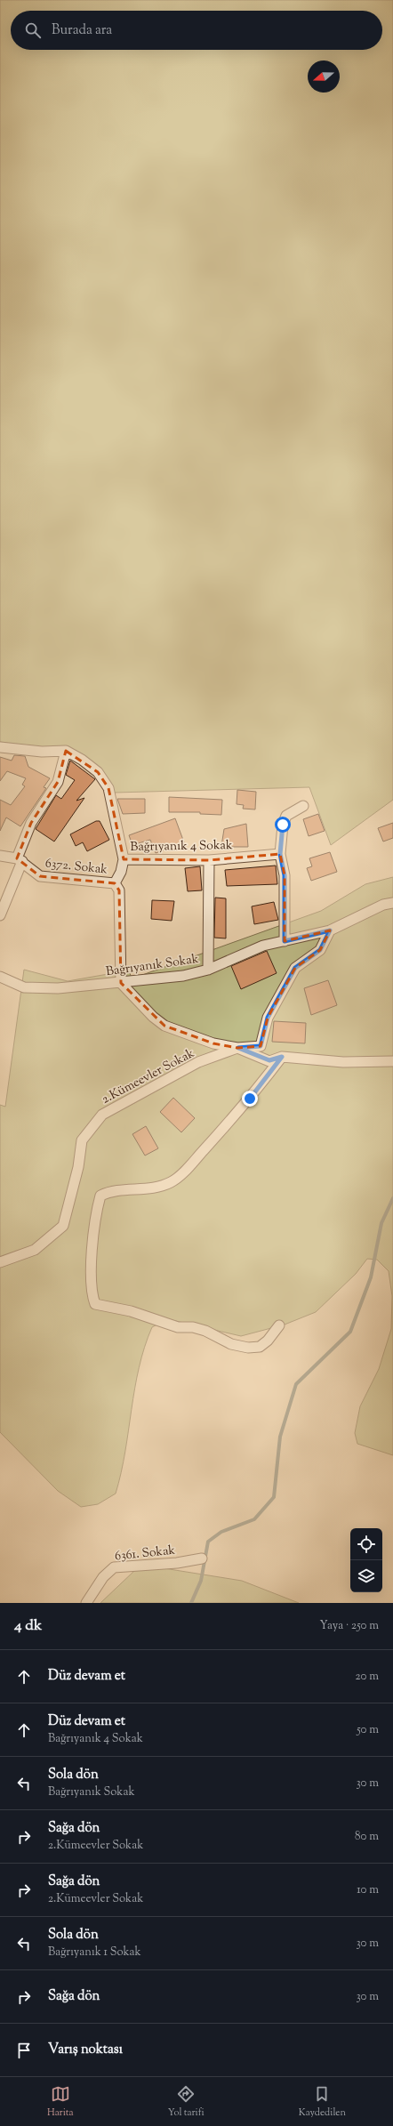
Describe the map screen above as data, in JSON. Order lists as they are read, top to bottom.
{
  "streets": {
    "street": [
      "Bağrıyanık 4 Sokak",
      "6372. Sokak",
      "Bağrıyanık Sokak",
      "2.Kümeevler Sokak",
      "6361. Sokak"
    ]
  },
  "crossings": [
    ["Bağrıyanık Sokak", "2.Kümeevler Sokak"]
  ],
  "north": "left",
  "page": {
    "search": "Burada ara",
    "heading": ["4 dk", "Yaya · 250 m"],
    "list": [
      ["Düz devam et", "20 m"],
      ["Düz devam et", "Bağrıyanık 4 Sokak", "50 m"],
      ["Sola dön", "Bağrıyanık Sokak", "30 m"],
      ["Sağa dön", "2.Kümeevler Sokak", "80 m"],
      ["Sağa dön", "2.Kümeevler Sokak", "10 m"],
      ["Sola dön", "Bağrıyanık 1 Sokak", "30 m"],
      ["Sağa dön", "30 m"],
      "Varış noktası"
    ],
    "nav": ["Harita", "Yol tarifi", "Kaydedilen"]
  }
}
